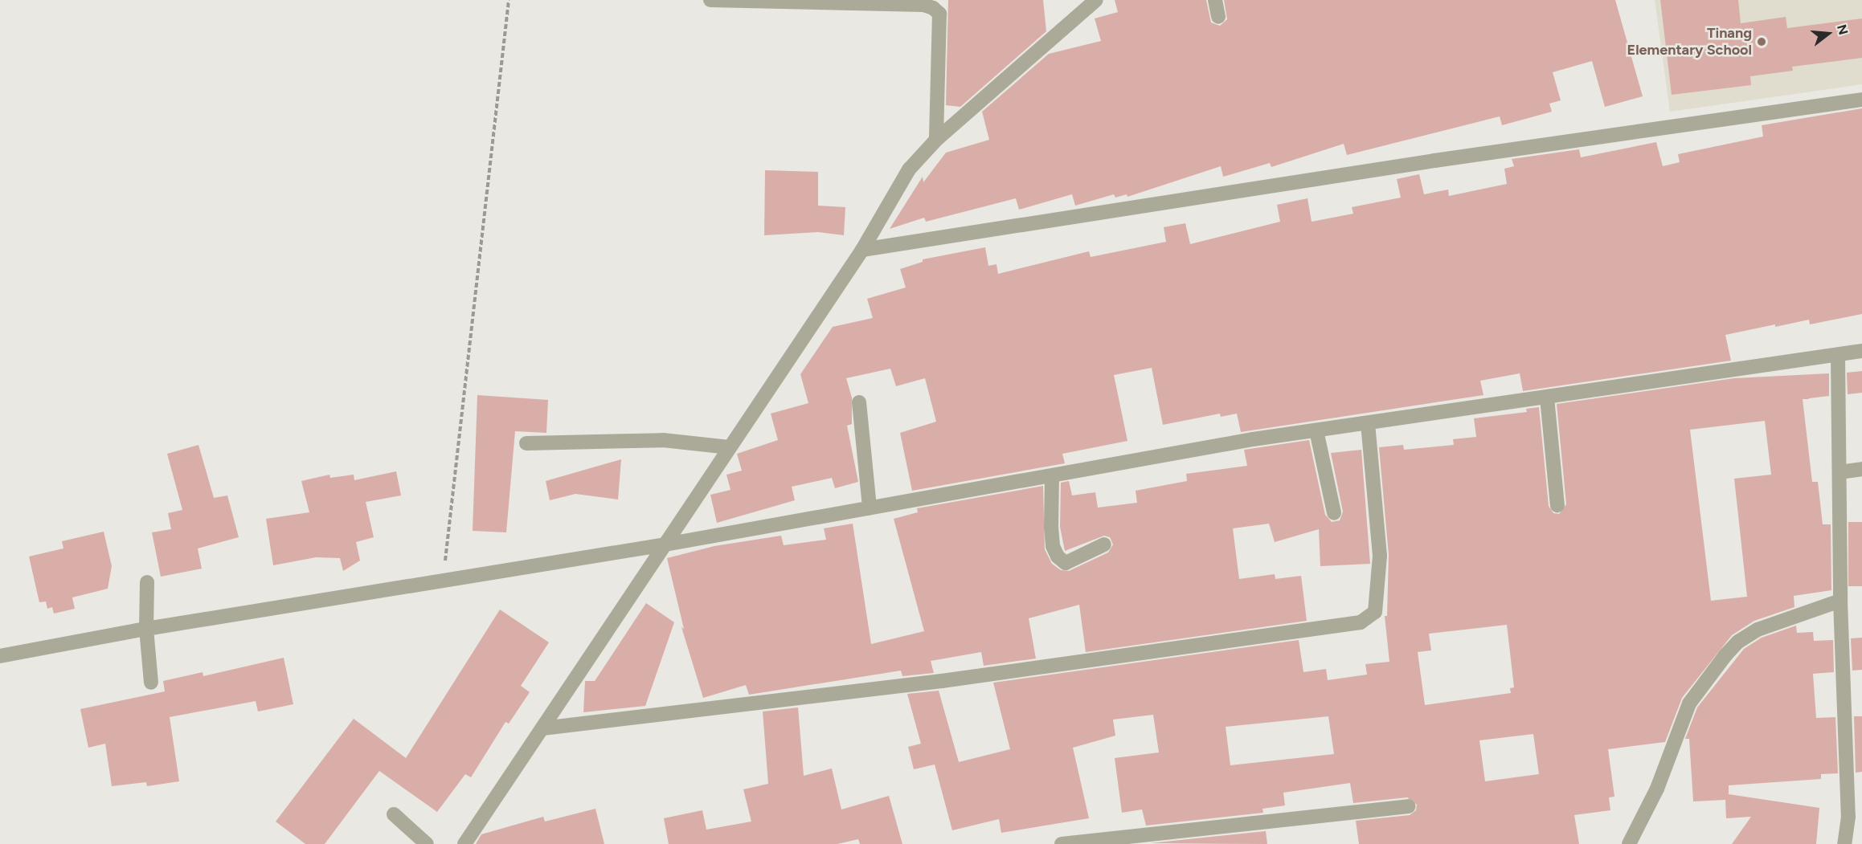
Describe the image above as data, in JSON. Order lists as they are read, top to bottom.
{
  "places": ["Tinang Elementary School"],
  "north": "right"
}
